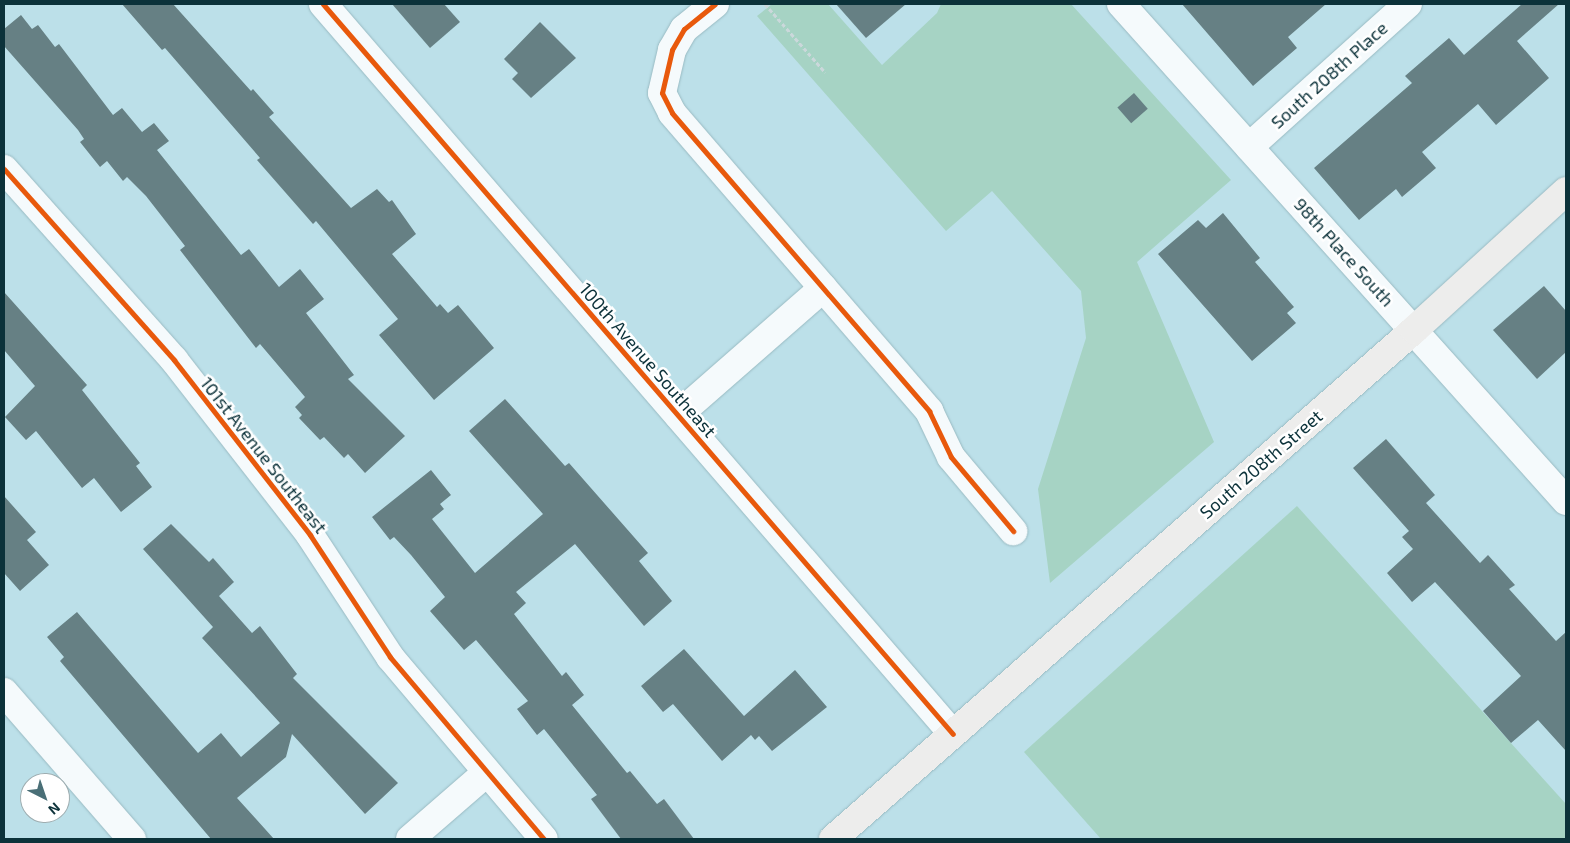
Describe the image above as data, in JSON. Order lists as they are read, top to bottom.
{
  "streets": {
    "main road": ["South 208th Street"],
    "street": [
      "South 208th Place",
      "98th Place South",
      "100th Avenue Southeast",
      "101st Avenue Southeast"
    ]
  },
  "crossings": [
    ["South 208th Place", "98th Place South"],
    ["98th Place South", "South 208th Street"],
    ["100th Avenue Southeast", "South 208th Street"]
  ],
  "north": "bottom right"
}
